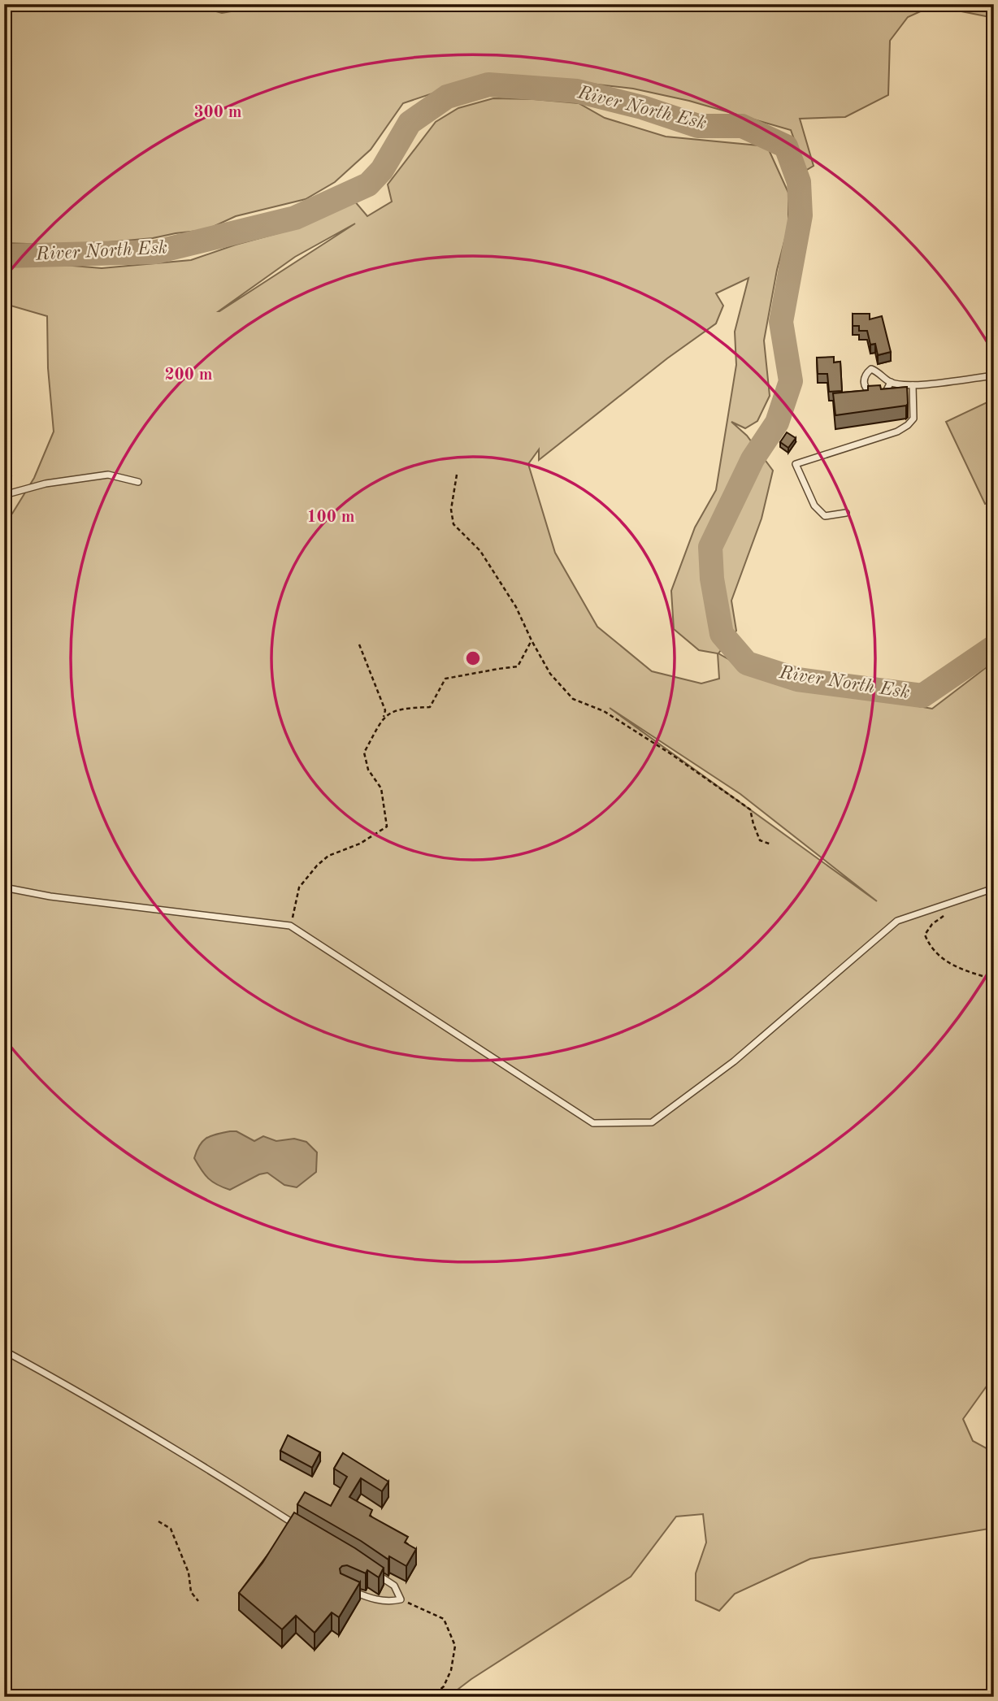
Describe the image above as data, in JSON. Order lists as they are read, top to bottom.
{
  "water": ["River North Esk"],
  "rings": ["300 m", "200 m", "100 m"]
}
